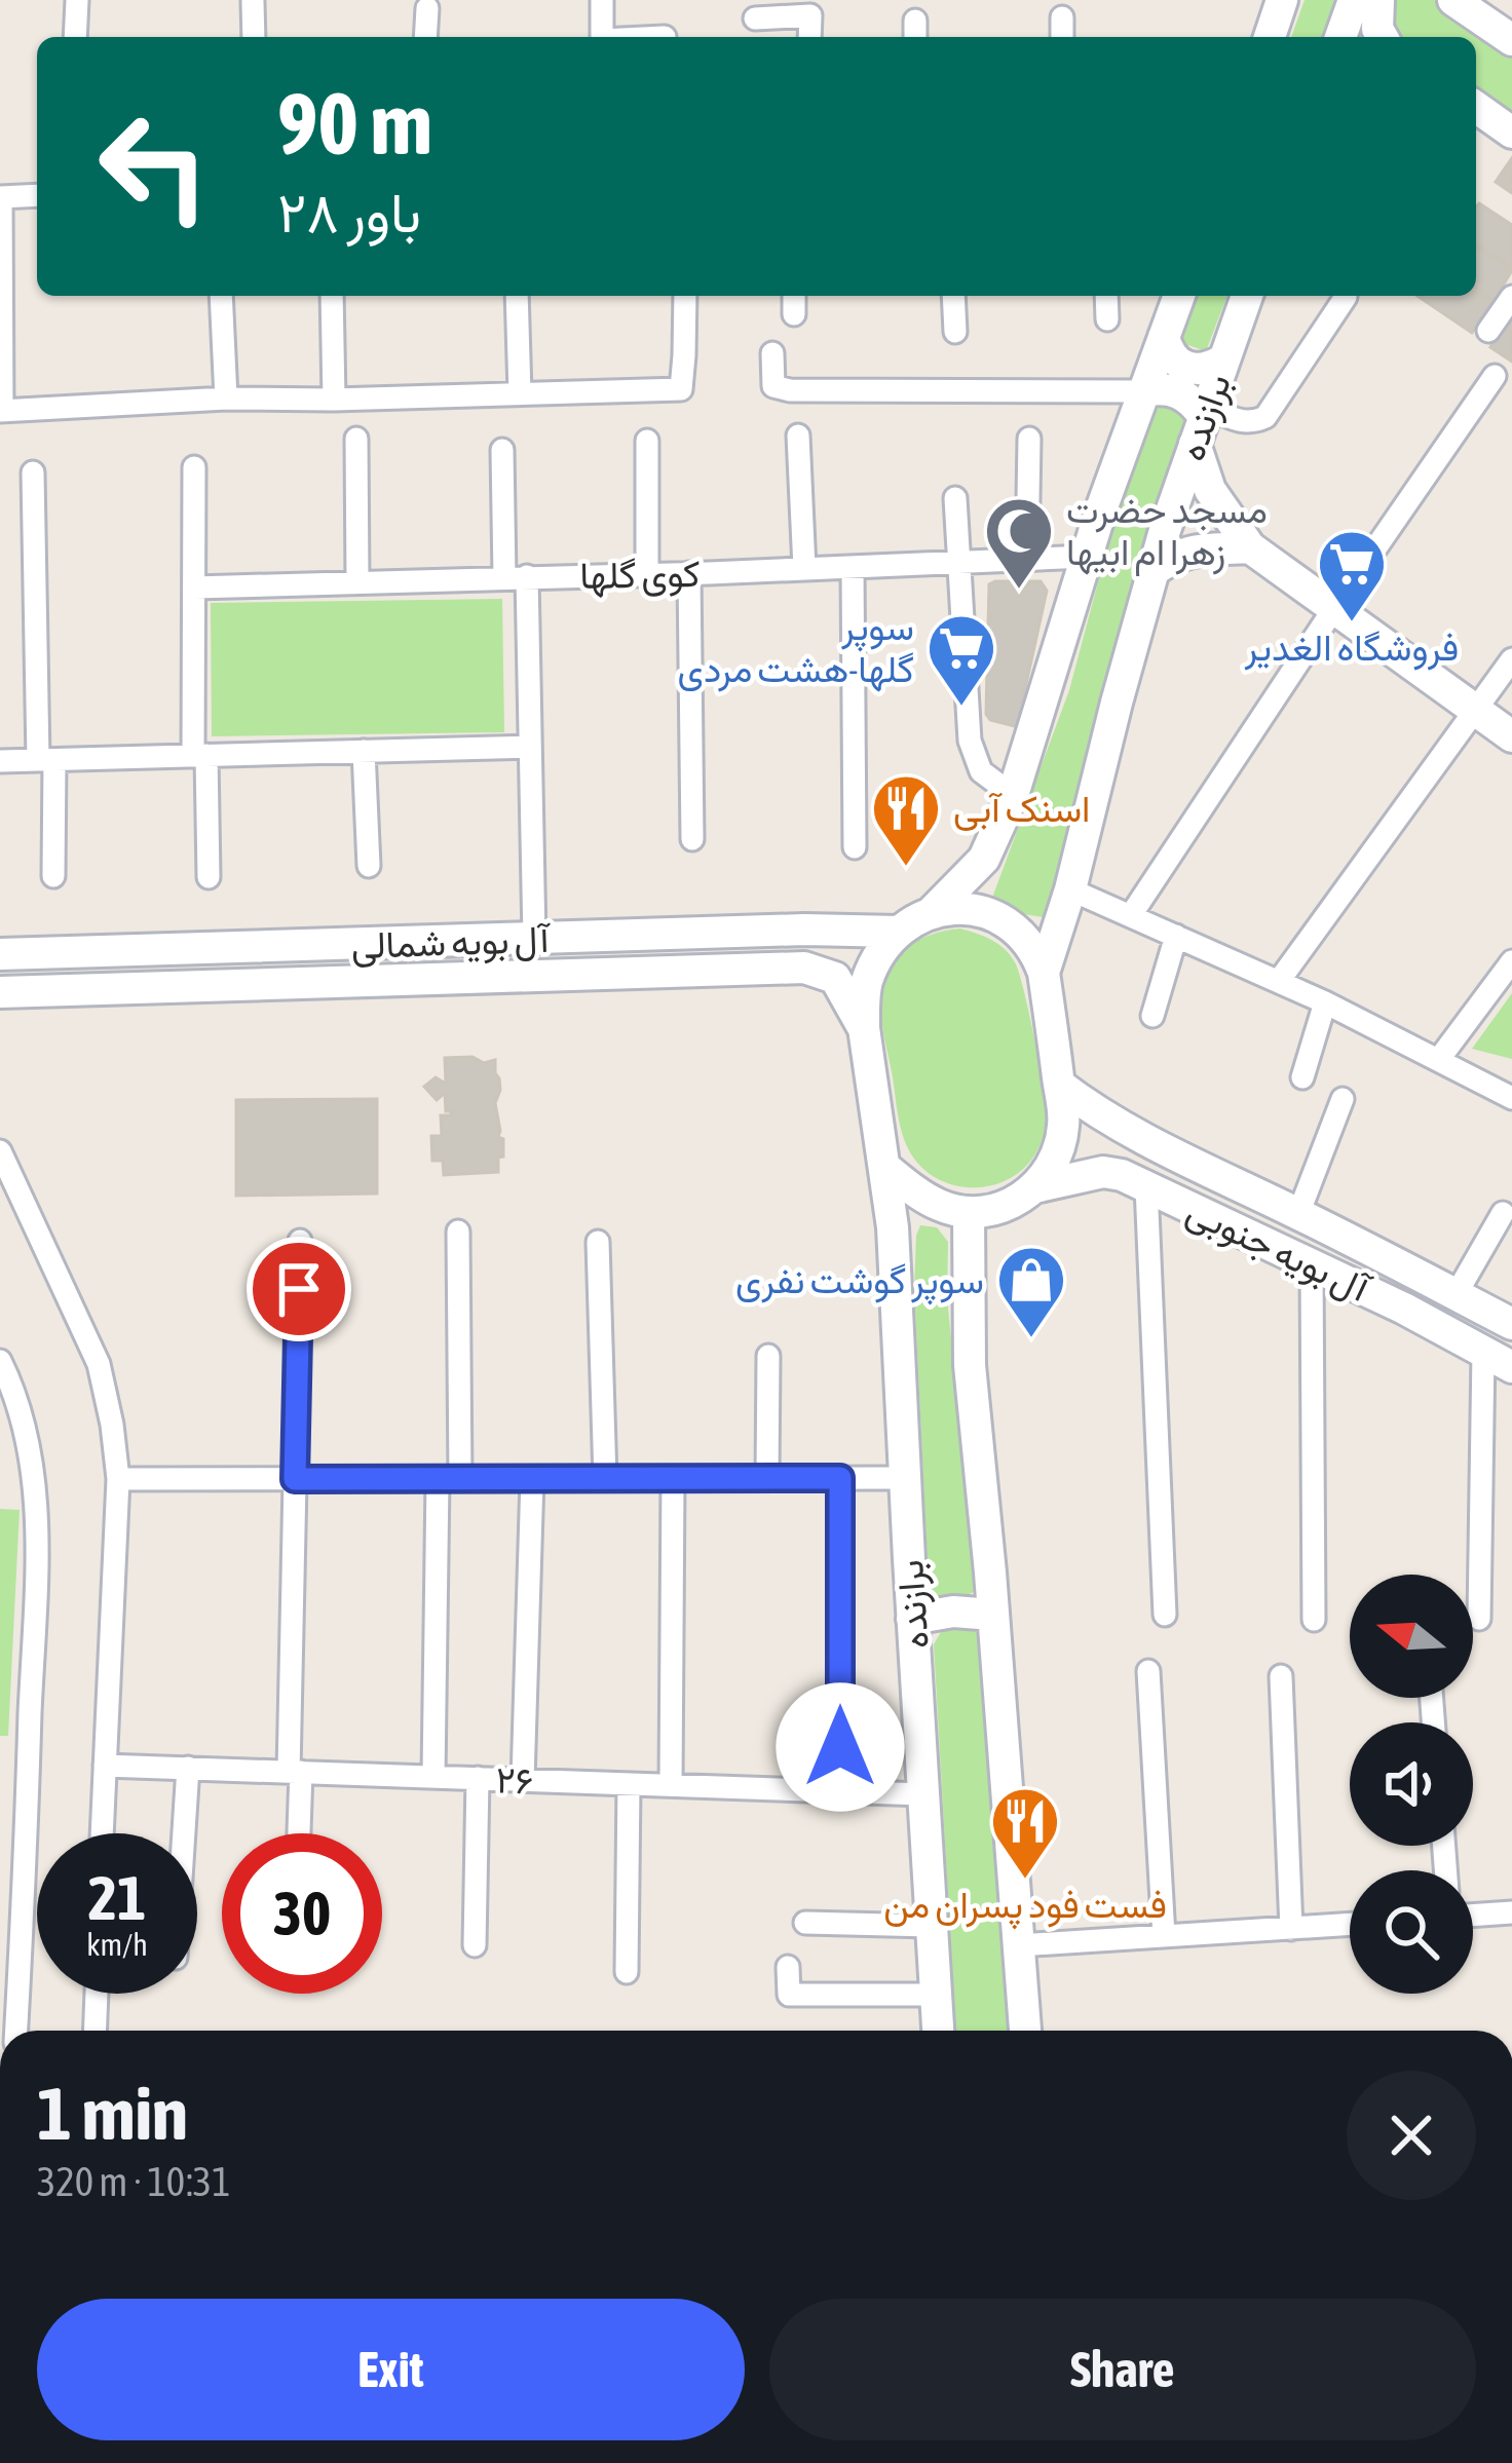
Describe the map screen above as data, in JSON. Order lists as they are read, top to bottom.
{
  "streets": {
    "main road": ["برازنده", "آل بویه شمالی", "آل بویه جنوبی"],
    "street": ["کوی گلها", "۲۶"]
  },
  "crossings": [
    ["برازنده", "کوی گلها"],
    ["برازنده", "آل بویه شمالی"],
    ["برازنده", "آل بویه جنوبی"],
    ["برازنده", "۲۶"],
    ["آل بویه شمالی", "آل بویه جنوبی"]
  ],
  "places": {
    "mosque": ["مسجد حضرت زهرا ام ابیها"],
    "supermarket": ["فروشگاه الغدیر", "سوپر گلها-هشت مردی"],
    "restaurant": ["اسنک آبی", "فست فود پسران من"],
    "shop": ["سوپر گوشت نفری"]
  },
  "north": "left",
  "page": {
    "turn": ["90 m", "باور ۲۸"],
    "speed": "21 km/h",
    "limit": "30",
    "heading": ["1 min", "320 m · 10:31"],
    "buttons": ["Exit", "Share"]
  }
}
